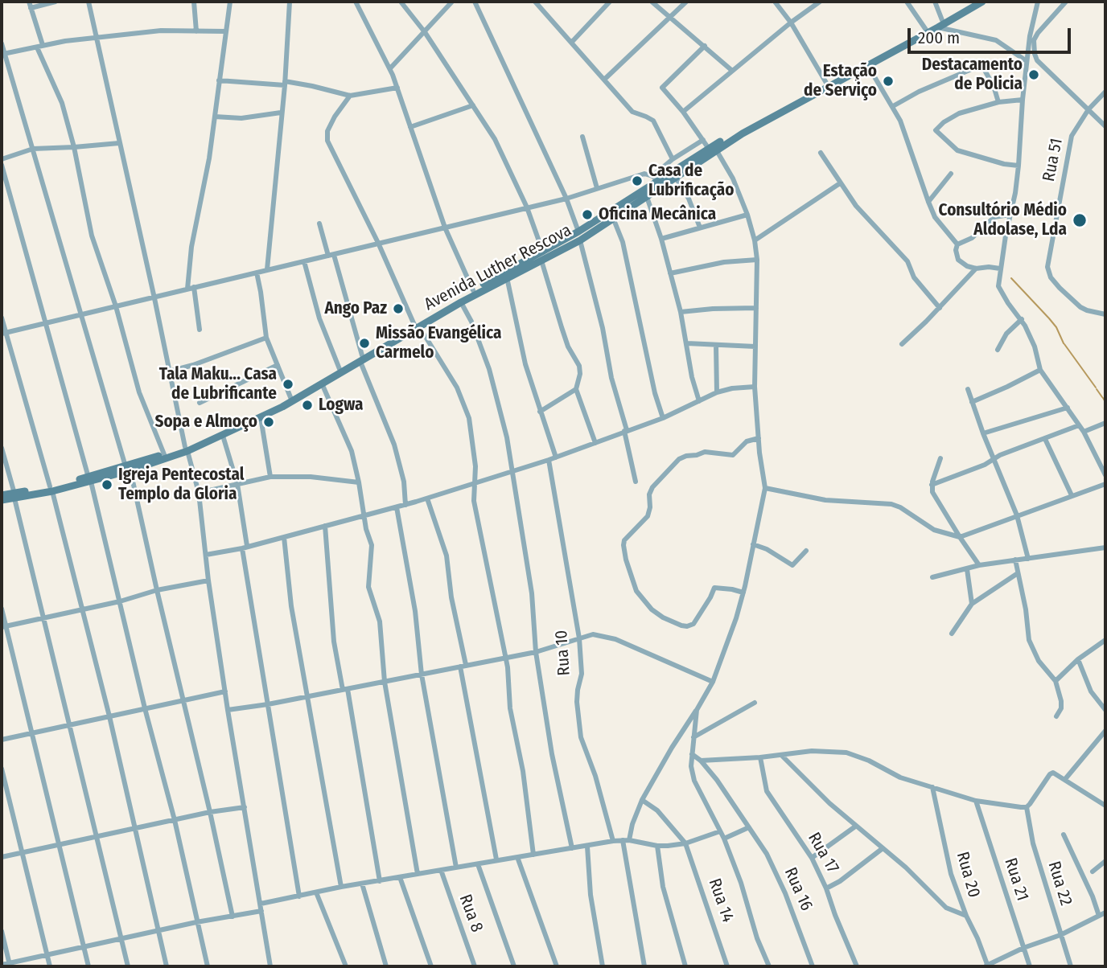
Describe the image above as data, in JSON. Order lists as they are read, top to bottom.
{
  "streets": {
    "main road": ["Avenida Luther Rescova"],
    "street": [
      "Rua 51",
      "Rua 10",
      "Rua 17",
      "Rua 20",
      "Rua 21",
      "Rua 22",
      "Rua 16",
      "Rua 14",
      "Rua 8"
    ]
  },
  "places": [
    "Destacamento de Policia",
    "Estação de Serviço",
    "Casa de Lubrificação",
    "Oficina Mecânica",
    "Consultório Médio Aldolase, Lda",
    "Ango Paz",
    "Missão Evangélica Carmelo",
    "Tala Maku... Casa de Lubrificante",
    "Logwa",
    "Sopa e Almoço",
    "Igreja Pentecostal Templo da Gloria"
  ],
  "scale_bar": "200 m"
}
